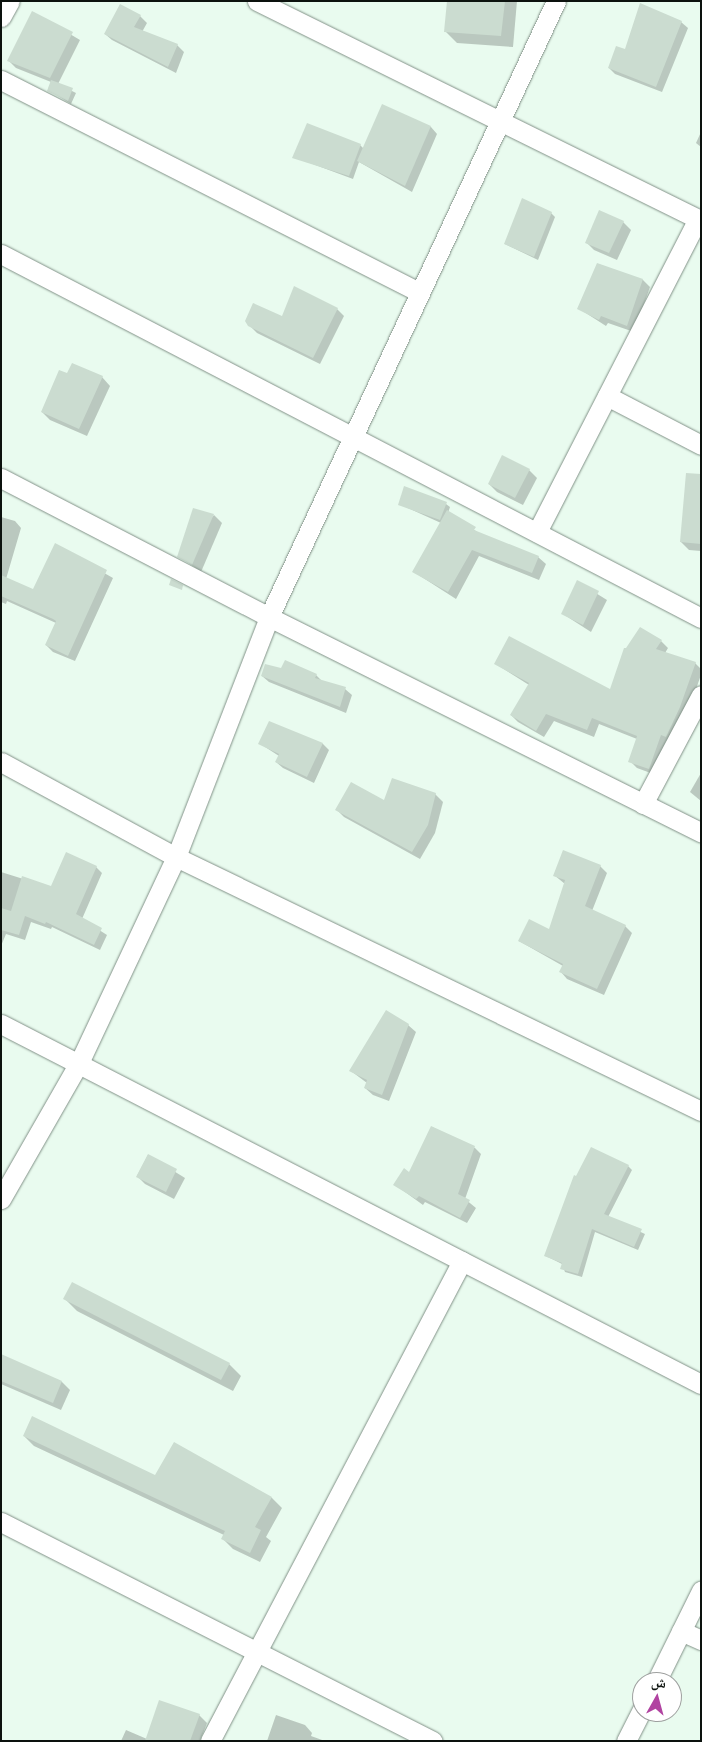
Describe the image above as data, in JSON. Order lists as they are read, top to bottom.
{
  "north": "top"
}
